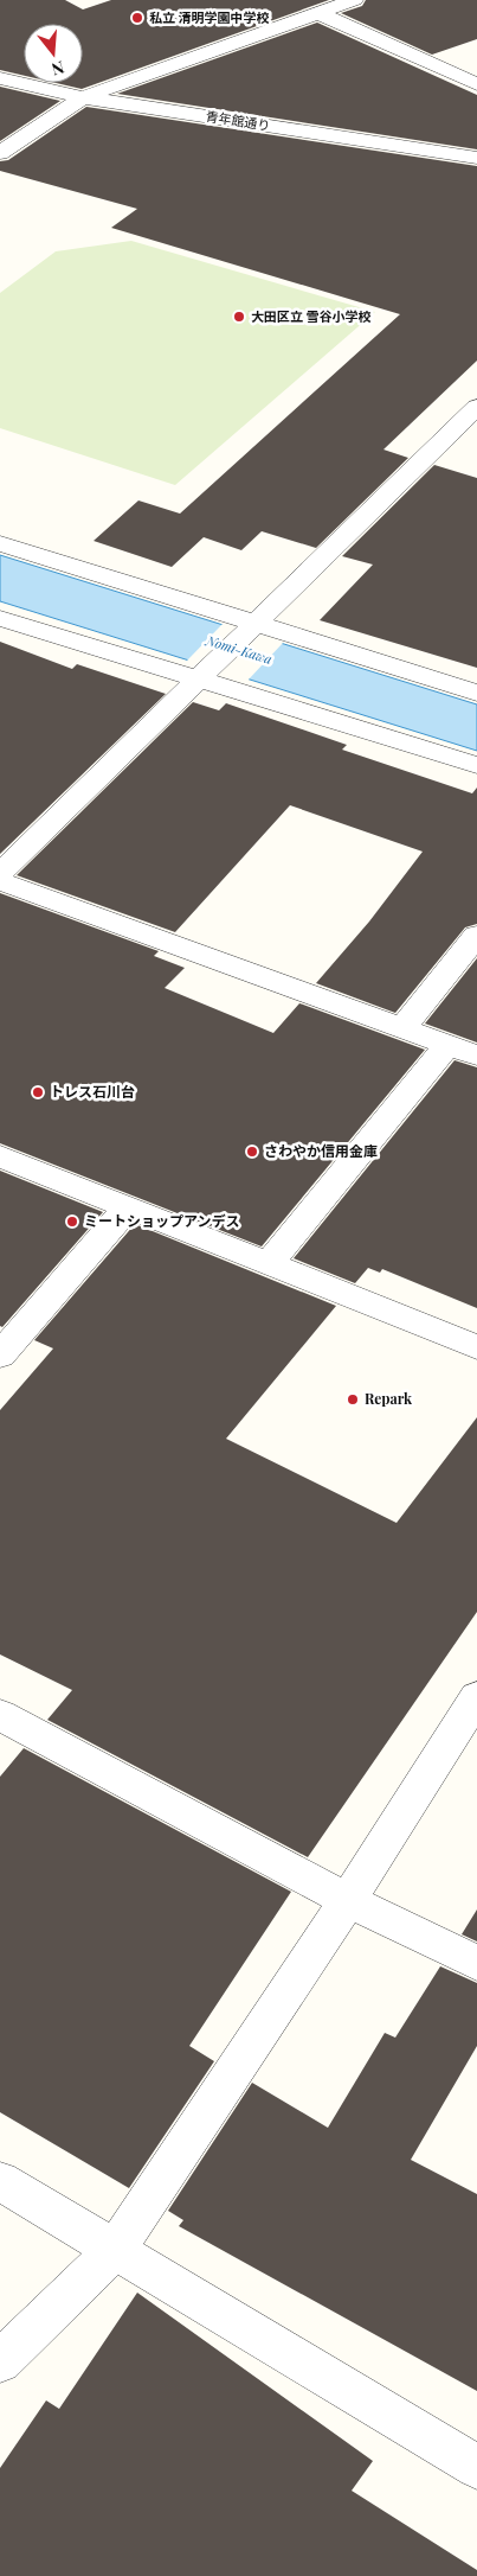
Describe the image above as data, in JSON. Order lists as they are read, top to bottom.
{
  "streets": {
    "street": ["青年館通り"]
  },
  "water": ["Nomi-Kawa"],
  "places": [
    "私立 清明学園中学校",
    "大田区立 雪谷小学校",
    "トレス石川台",
    "さわやか信用金庫",
    "ミートショップアンデス",
    "Repark"
  ],
  "north": "bottom"
}
